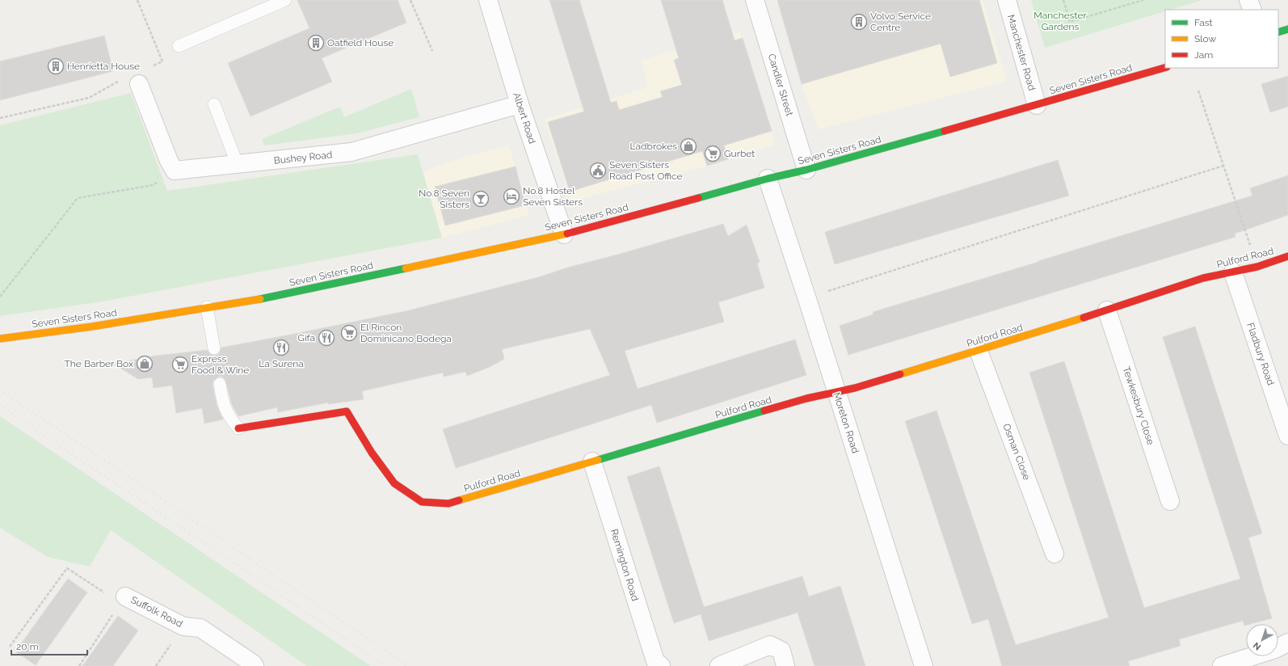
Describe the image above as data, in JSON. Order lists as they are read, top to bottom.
{
  "streets": {
    "main road": ["Seven Sisters Road", "Pulford Road"],
    "street": [
      "Manchester Road",
      "Candler Street",
      "Albert Road",
      "Bushey Road",
      "Fladbury Road",
      "Tewkesbury Close",
      "Moreton Road",
      "Osman Close",
      "Remington Road",
      "Suffolk Road"
    ]
  },
  "crossings": [
    ["Manchester Road", "Seven Sisters Road"],
    ["Seven Sisters Road", "Candler Street"],
    ["Seven Sisters Road", "Albert Road"],
    ["Seven Sisters Road", "Moreton Road"],
    ["Albert Road", "Bushey Road"],
    ["Pulford Road", "Fladbury Road"],
    ["Pulford Road", "Tewkesbury Close"],
    ["Pulford Road", "Moreton Road"],
    ["Pulford Road", "Osman Close"],
    ["Pulford Road", "Remington Road"]
  ],
  "parks": ["Manchester Gardens"],
  "places": {
    "building": ["Volvo Service Centre", "Oatfield House", "Henrietta House"],
    "shop": ["Ladbrokes", "The Barber Box"],
    "supermarket": ["Gurbet", "El Rincon Dominicano Bodega", "Express Food & Wine"],
    "public building": ["Seven Sisters Road Post Office"],
    "hotel": ["No.8 Hostel Seven Sisters"],
    "bar": ["No.8 Seven Sisters"],
    "restaurant": ["Gifa", "La Surena"]
  },
  "legend": ["Fast", "Slow", "Jam"],
  "scale_bar": "20 m",
  "north": "bottom left"
}
